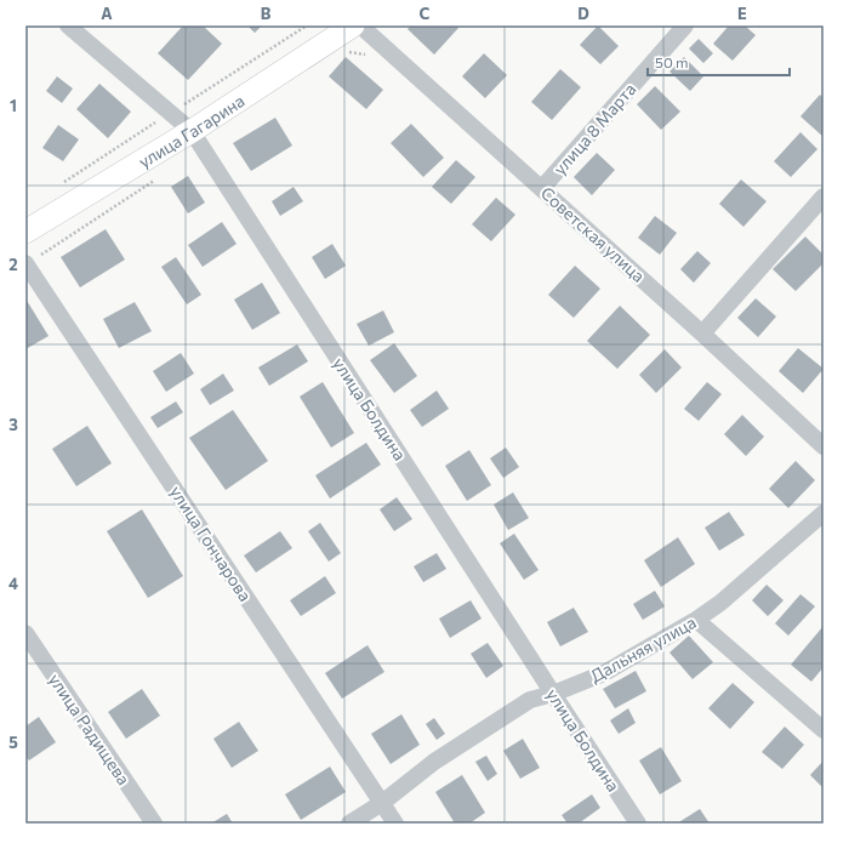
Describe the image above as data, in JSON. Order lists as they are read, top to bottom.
{
  "streets": {
    "main road": ["улица Гагарина"],
    "street": [
      "улица 8 Марта",
      "Советская улица",
      "улица Болдина",
      "улица Гончарова",
      "Дальняя улица",
      "улица Радищева"
    ]
  },
  "crossings": [
    ["улица 8 Марта", "Советская улица"],
    ["улица Гагарина", "улица Болдина"],
    ["улица Болдина", "Дальняя улица"],
    ["улица Гончарова", "Дальняя улица"]
  ],
  "scale_bar": "50 m",
  "grid": {
    "columns": [
      "A",
      "B",
      "C",
      "D",
      "E"
    ],
    "rows": [
      "1",
      "2",
      "3",
      "4",
      "5"
    ]
  }
}
